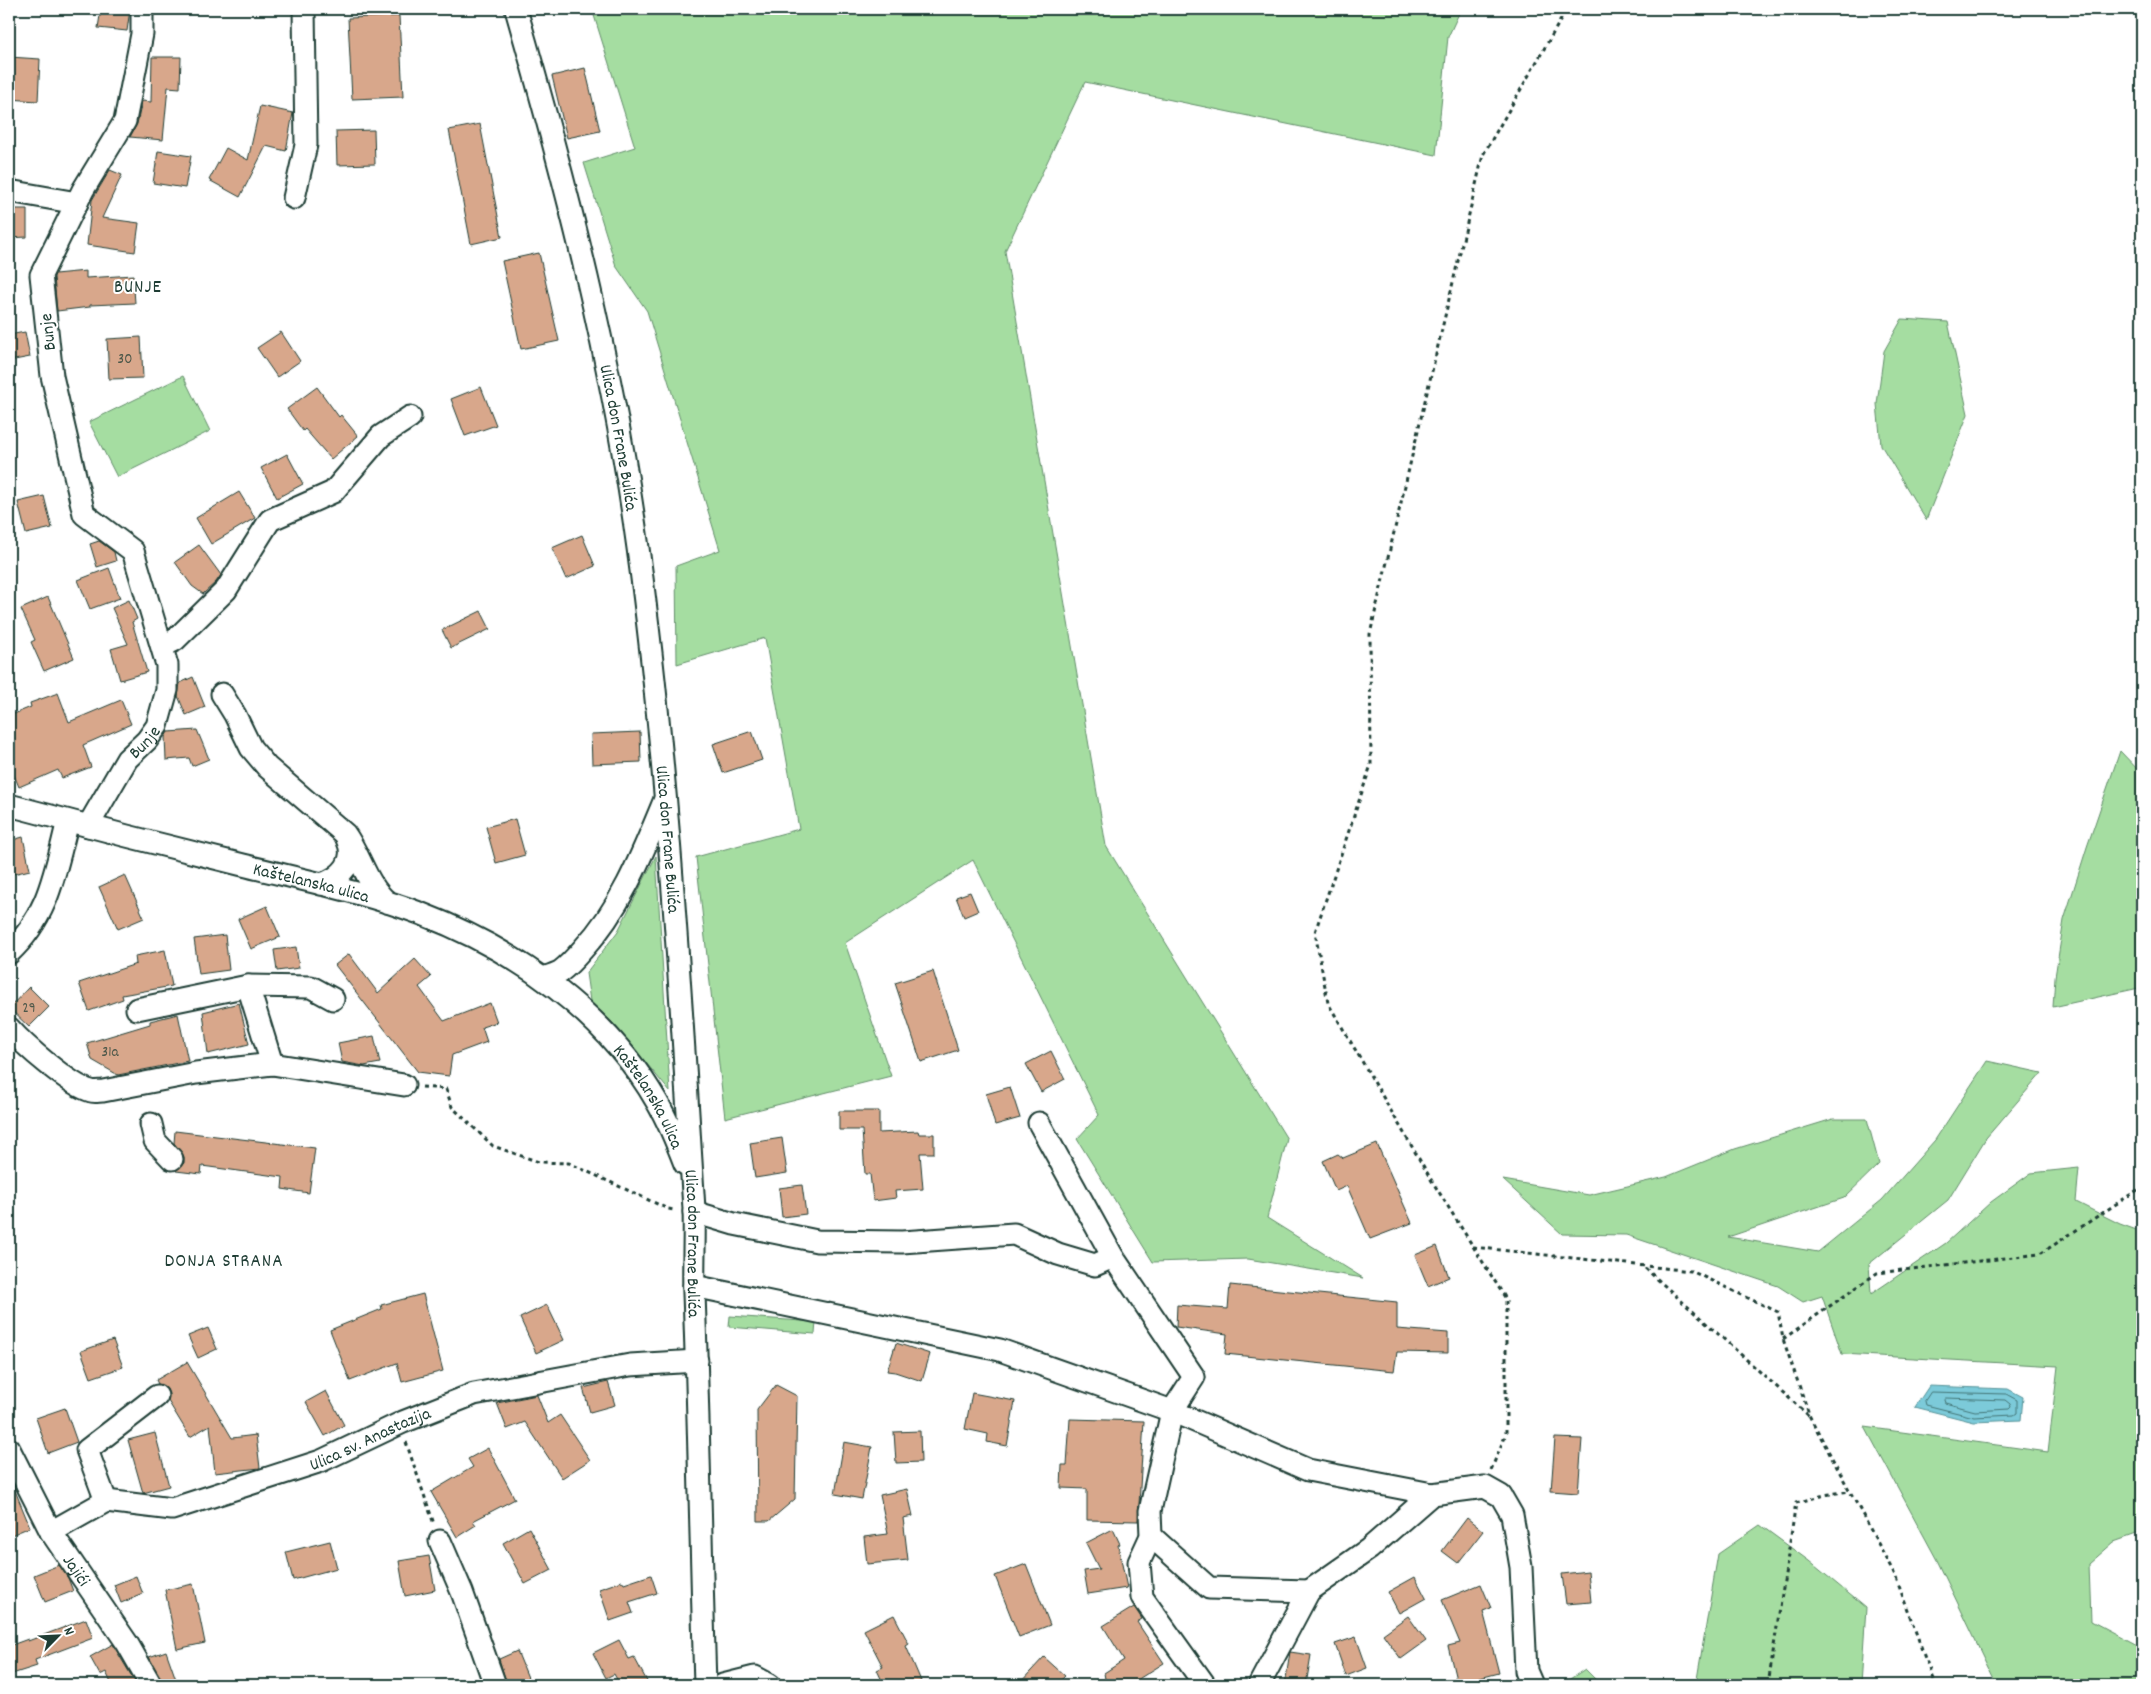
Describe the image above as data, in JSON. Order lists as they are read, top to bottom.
{
  "streets": {
    "street": [
      "Bunje",
      "Ulica don Frane Bulića",
      "Kaštelanska ulica",
      "Ulica sv. Anastazija",
      "Jajići"
    ]
  },
  "crossings": [
    ["Bunje", "Kaštelanska ulica"],
    ["Ulica don Frane Bulića", "Kaštelanska ulica"],
    ["Ulica don Frane Bulića", "Ulica sv. Anastazija"]
  ],
  "districts": ["BUNJE", "DONJA STRANA"],
  "house_numbers": ["30", "29", "31a"],
  "north": "top right"
}
